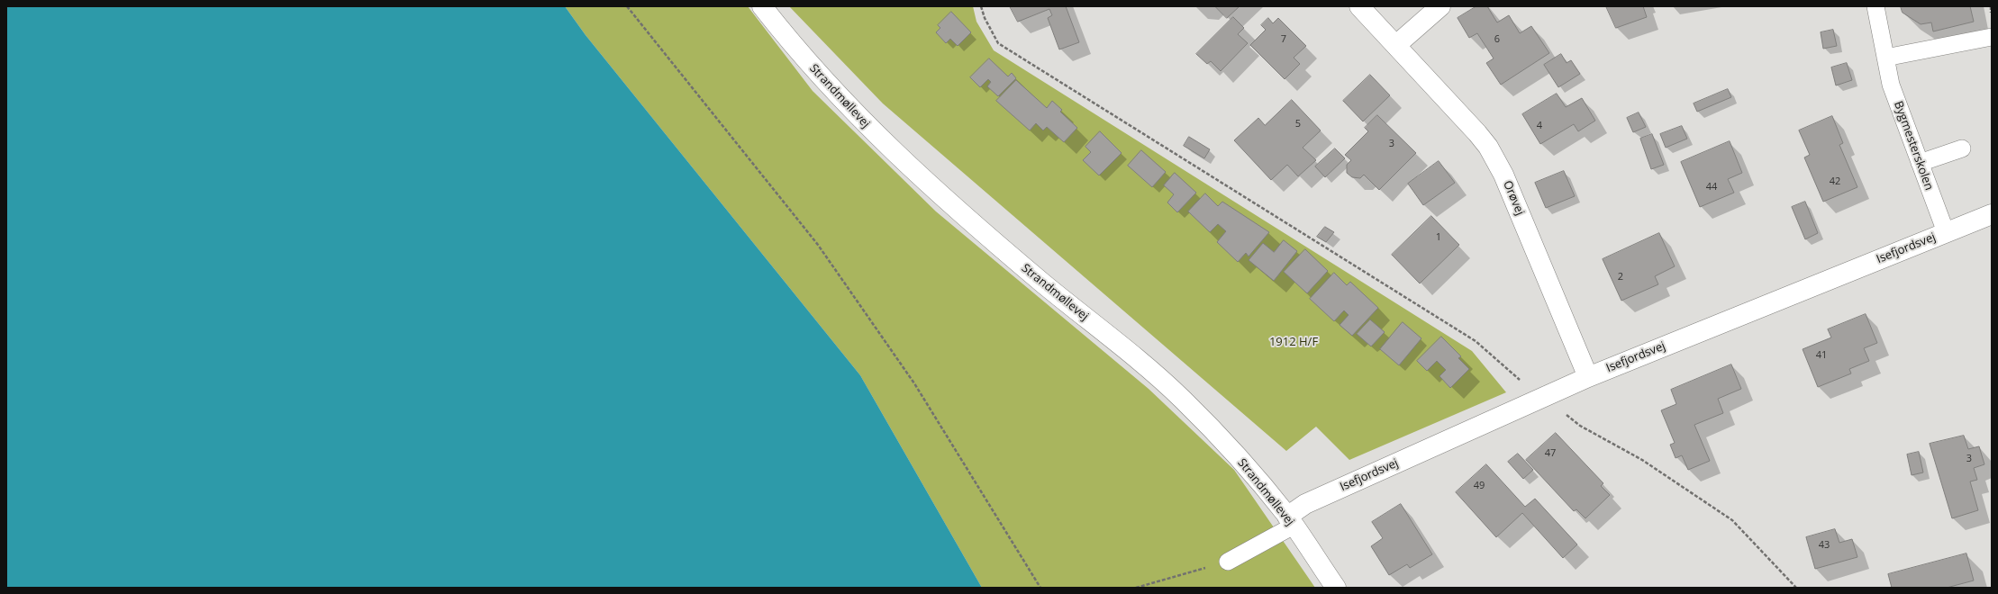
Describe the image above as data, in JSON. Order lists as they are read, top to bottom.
{
  "streets": {
    "street": ["Strandmøllevej", "Orøvej", "Isefjordsvej"],
    "lane": ["Bygmesterskolen"]
  },
  "crossings": [
    ["Strandmøllevej", "Isefjordsvej"],
    ["Bygmesterskolen", "Isefjordsvej"],
    ["Orøvej", "Isefjordsvej"]
  ],
  "parks": ["1912 H/F"],
  "house_numbers": [
    "7",
    "6",
    "5",
    "4",
    "3",
    "42",
    "44",
    "1",
    "2",
    "41",
    "47",
    "3",
    "49",
    "43"
  ]
}
